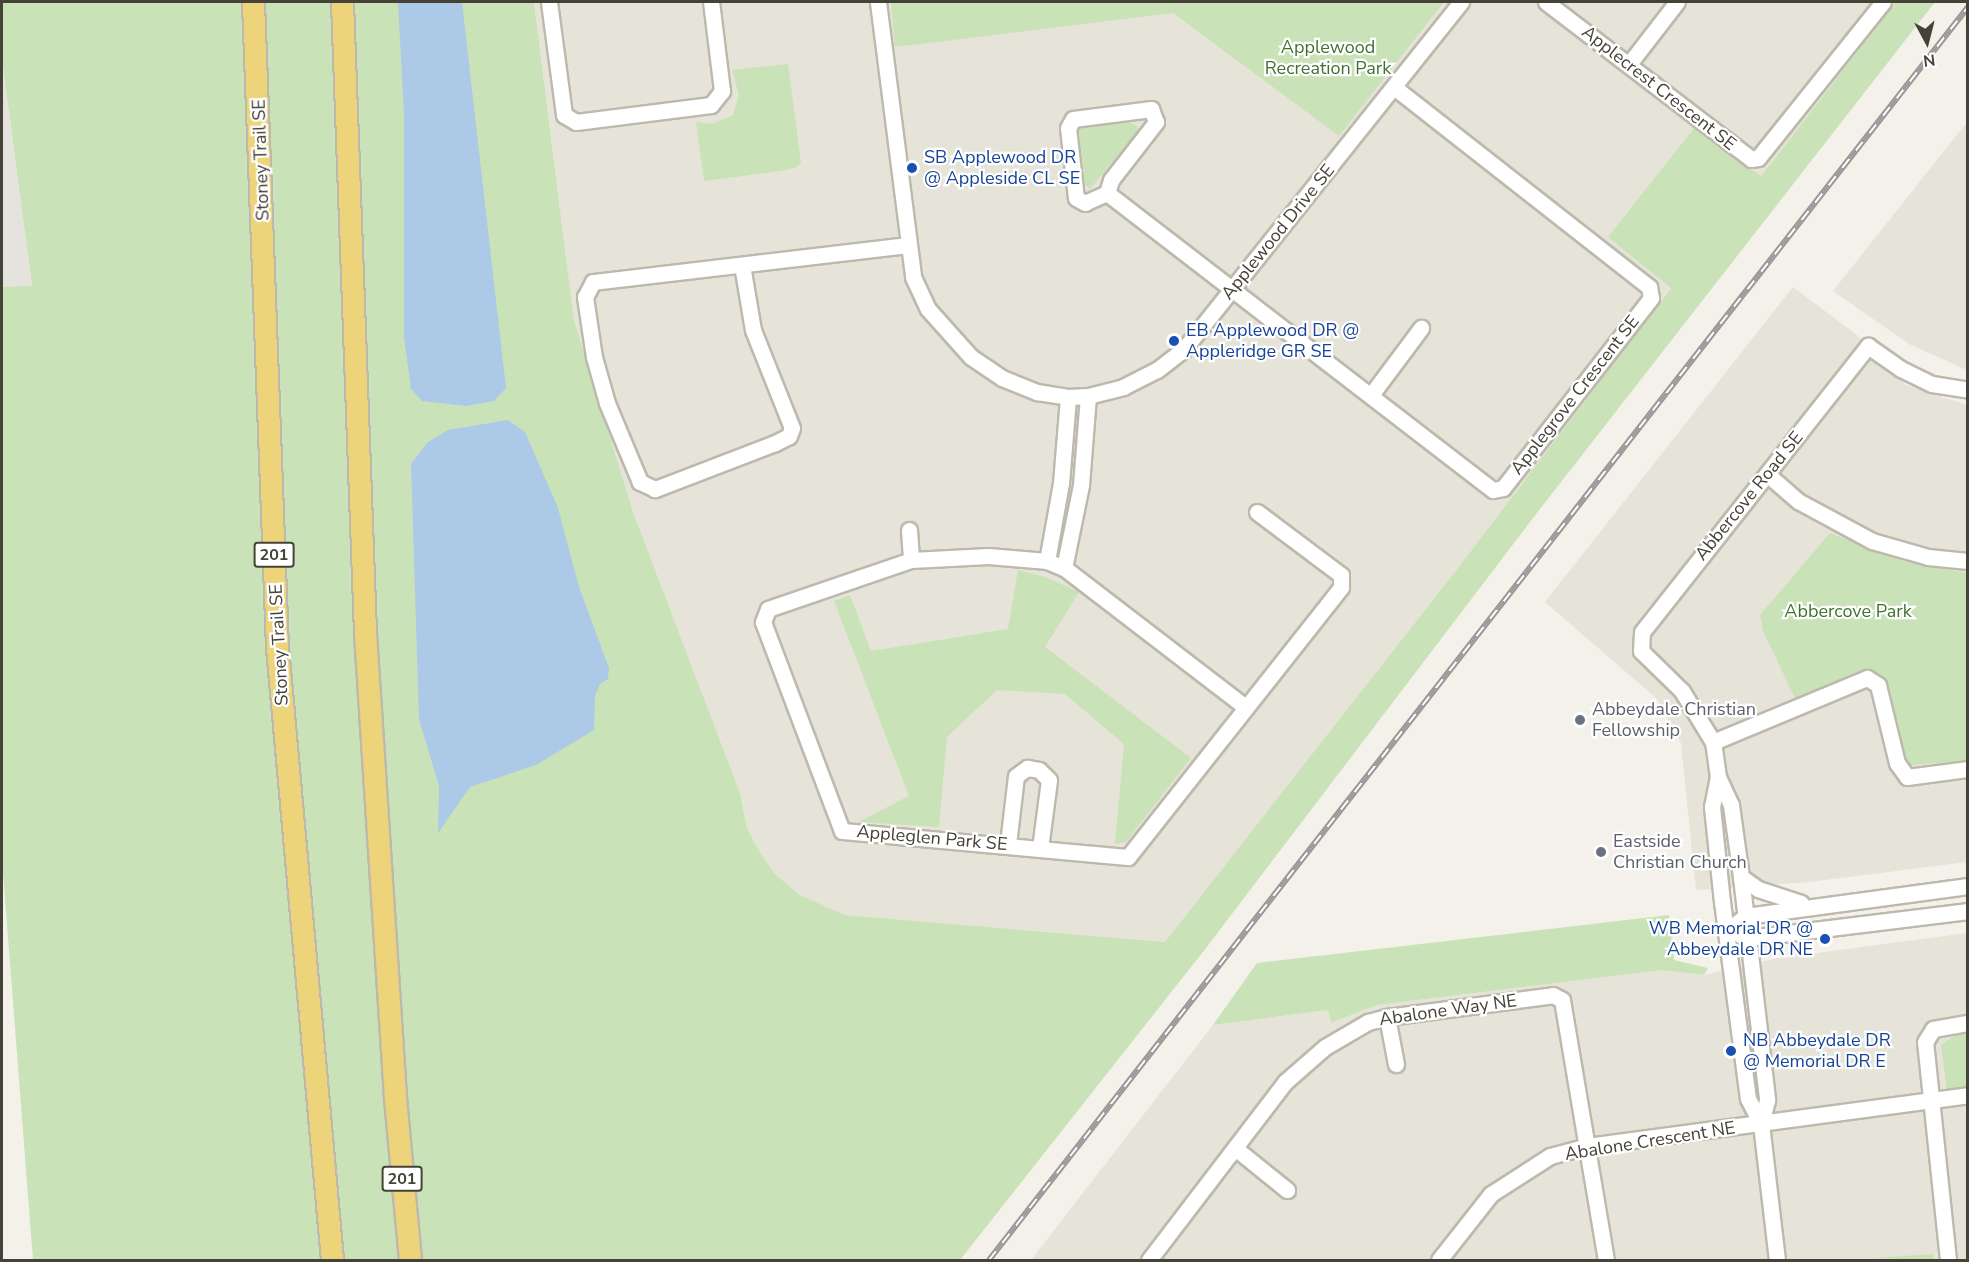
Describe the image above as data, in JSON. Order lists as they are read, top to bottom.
{
  "streets": {
    "highway": ["Stoney Trail SE", "201"],
    "street": [
      "Applecrest Crescent SE",
      "Applewood Drive SE",
      "Applegrove Crescent SE",
      "Abbercove Road SE",
      "Appleglen Park SE",
      "Abalone Way NE",
      "Abalone Crescent NE"
    ]
  },
  "crossings": [
    ["Applewood Drive SE", "Applegrove Crescent SE"],
    ["Abalone Way NE", "Abalone Crescent NE"]
  ],
  "parks": ["Applewood Recreation Park", "Abbercove Park"],
  "places": [
    "SB Applewood DR @ Appleside CL SE",
    "EB Applewood DR @ Appleridge GR SE",
    "Abbeydale Christian Fellowship",
    "Eastside Christian Church",
    "WB Memorial DR @ Abbeydale DR NE",
    "NB Abbeydale DR @ Memorial DR E"
  ],
  "north": "bottom"
}
